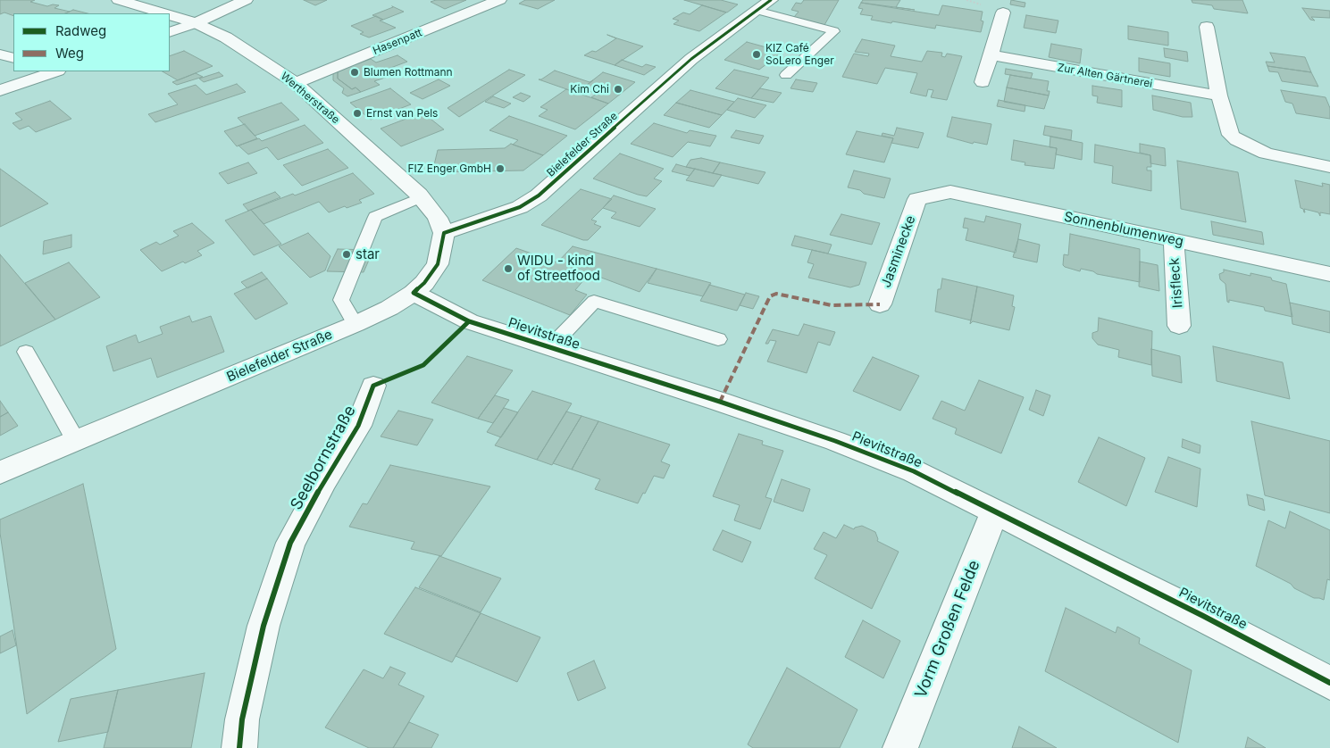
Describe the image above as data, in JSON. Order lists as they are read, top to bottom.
{
  "streets": {
    "street": [
      "Hasenpatt",
      "Zur Alten Gärtnerei",
      "Wertherstraße",
      "Bielefelder Straße",
      "Sonnenblumenweg",
      "Jasminecke",
      "Irisfleck",
      "Pievitstraße",
      "Seelbornstraße",
      "Vorm Großen Felde"
    ]
  },
  "crossings": [
    ["Hasenpatt", "Wertherstraße"],
    ["Wertherstraße", "Bielefelder Straße"],
    ["Bielefelder Straße", "Pievitstraße"],
    ["Sonnenblumenweg", "Jasminecke"],
    ["Sonnenblumenweg", "Irisfleck"],
    ["Pievitstraße", "Vorm Großen Felde"]
  ],
  "places": [
    "KIZ Café SoLero Enger",
    "Blumen Rottmann",
    "Kim Chi",
    "Ernst van Pels",
    "FIZ Enger GmbH",
    "star",
    "WIDU - kind of Streetfood"
  ],
  "legend": ["Radweg", "Weg"]
}
